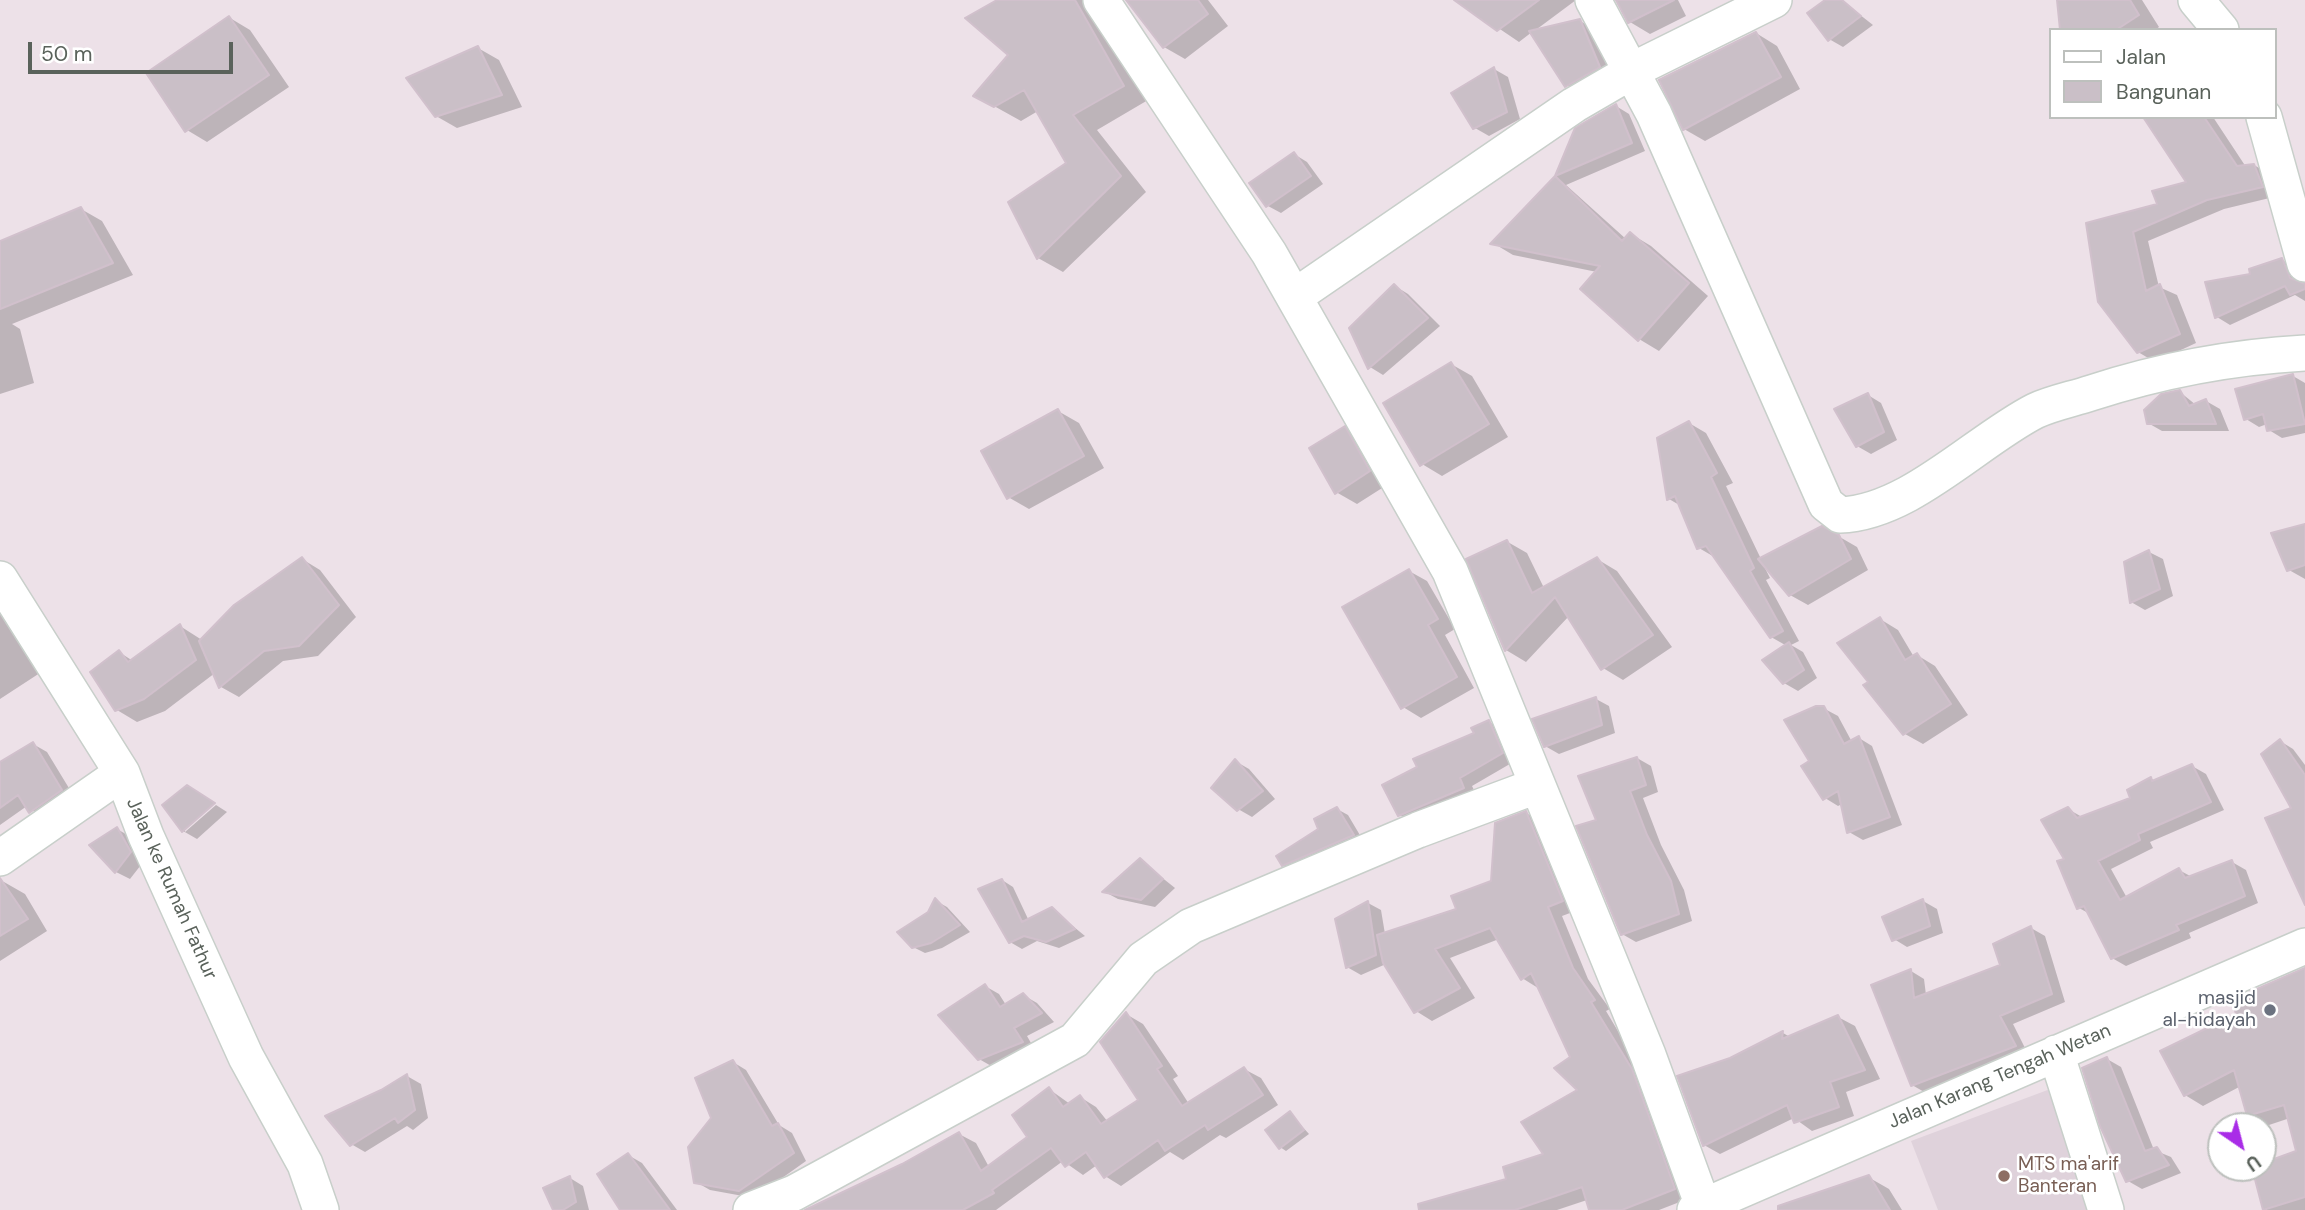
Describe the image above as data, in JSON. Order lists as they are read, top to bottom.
{
  "streets": {
    "street": ["Jalan ke Rumah Fathur", "Jalan Karang Tengah Wetan"]
  },
  "places": ["masjid al-hidayah", "MTS ma'arif Banteran"],
  "legend": ["Jalan", "Bangunan"],
  "scale_bar": "50 m",
  "north": "bottom right"
}
